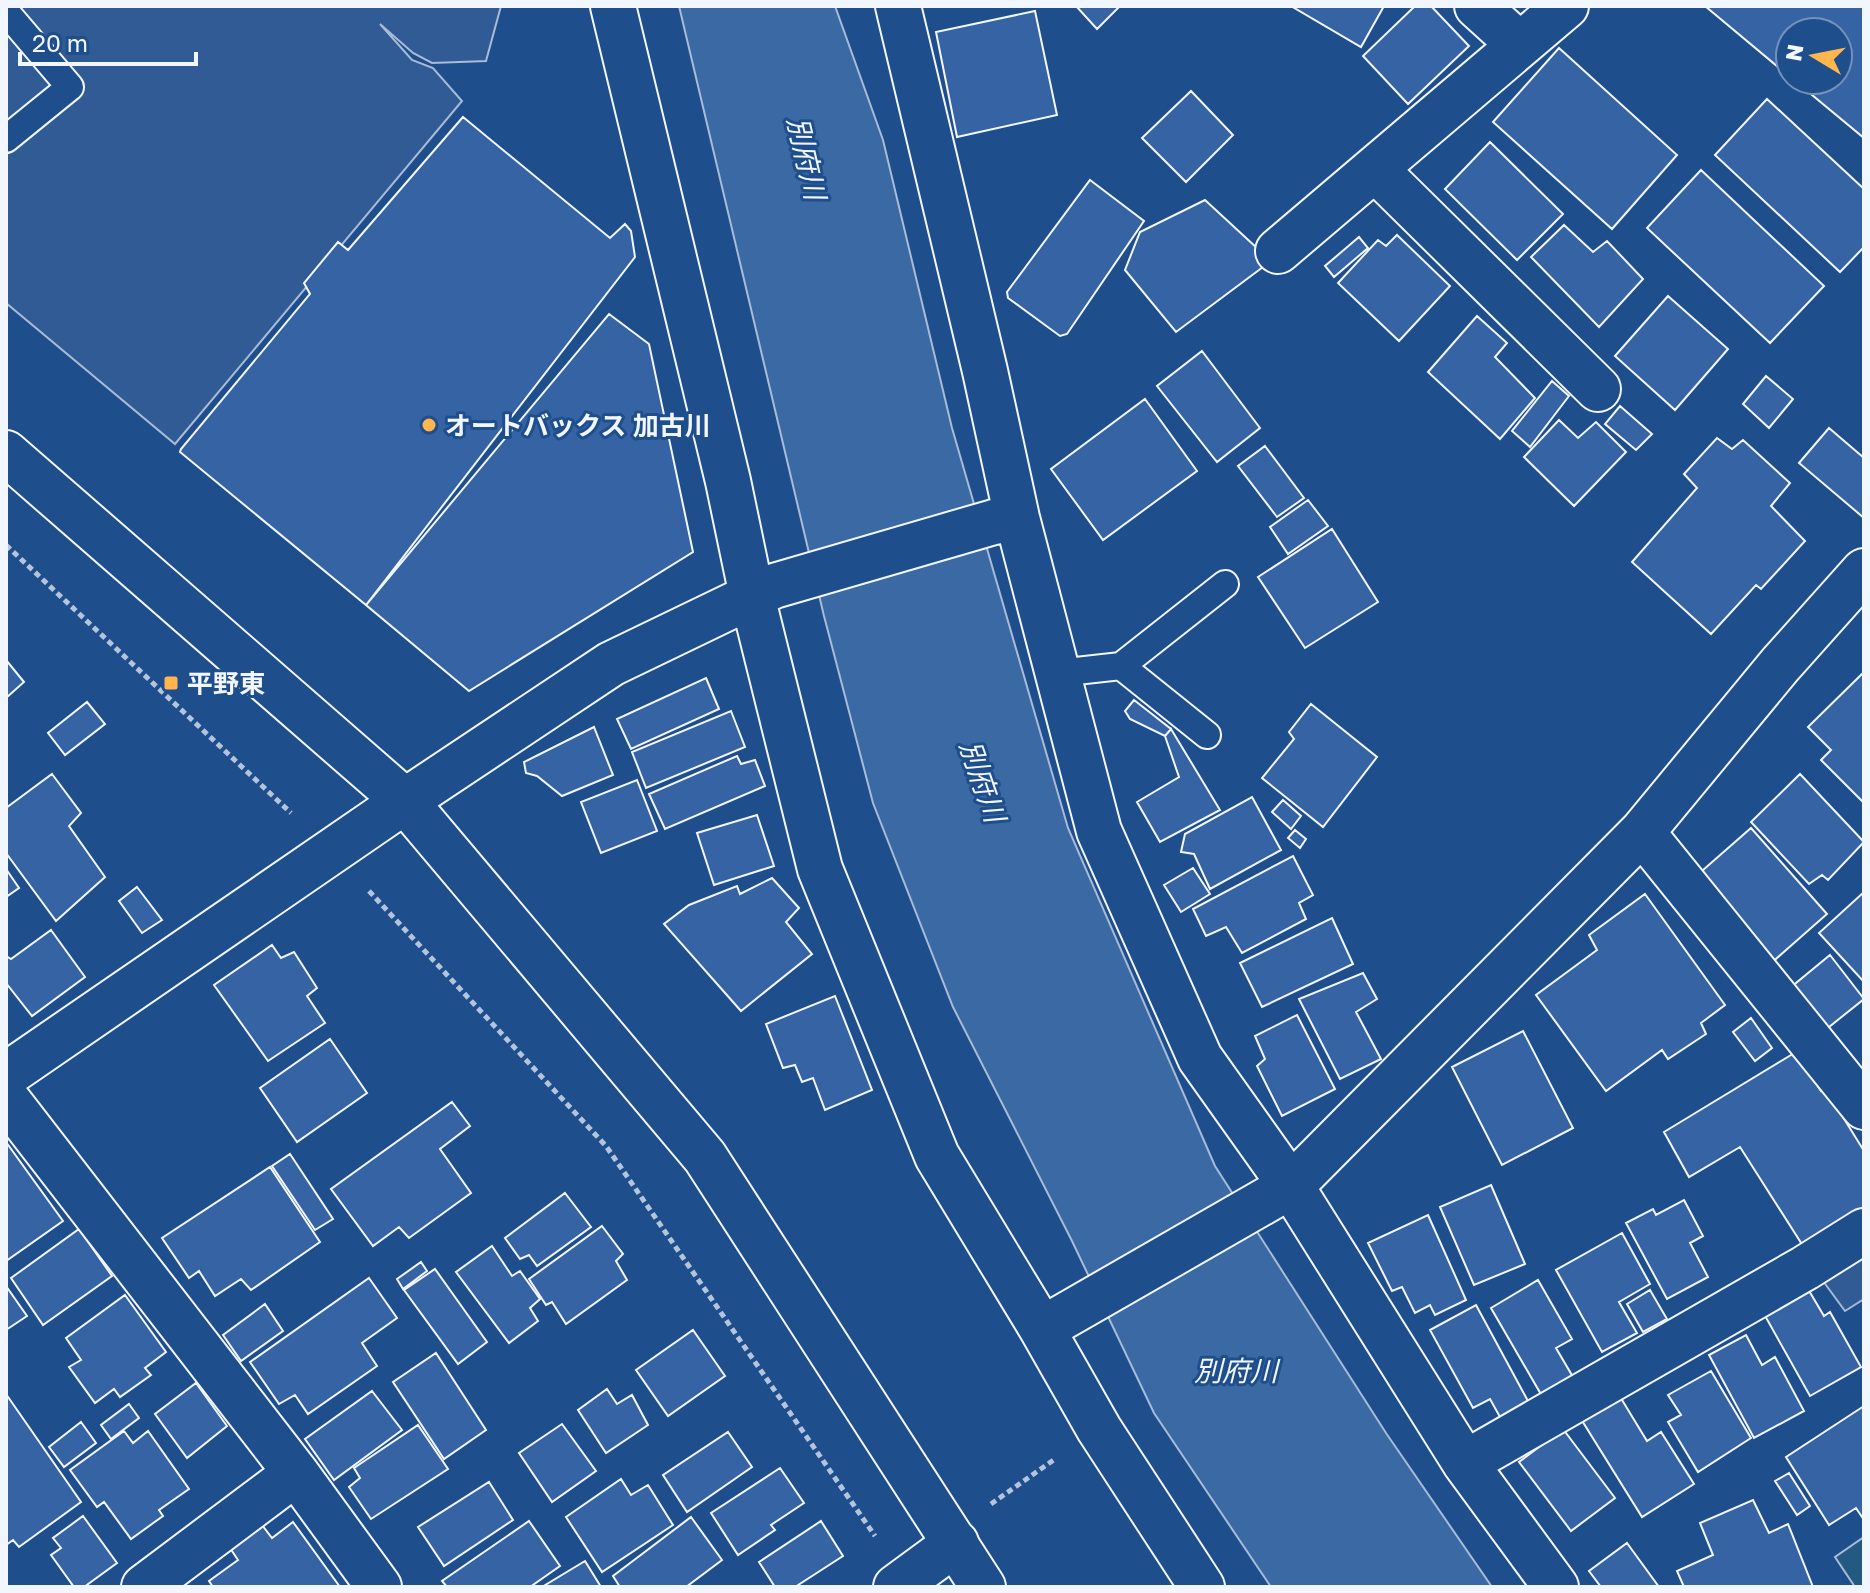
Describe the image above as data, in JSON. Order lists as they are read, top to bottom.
{
  "water": ["別府川"],
  "places": {
    "other": ["オートバックス 加古川"],
    "transit": ["平野東"]
  },
  "scale_bar": "20 m",
  "north": "left"
}
